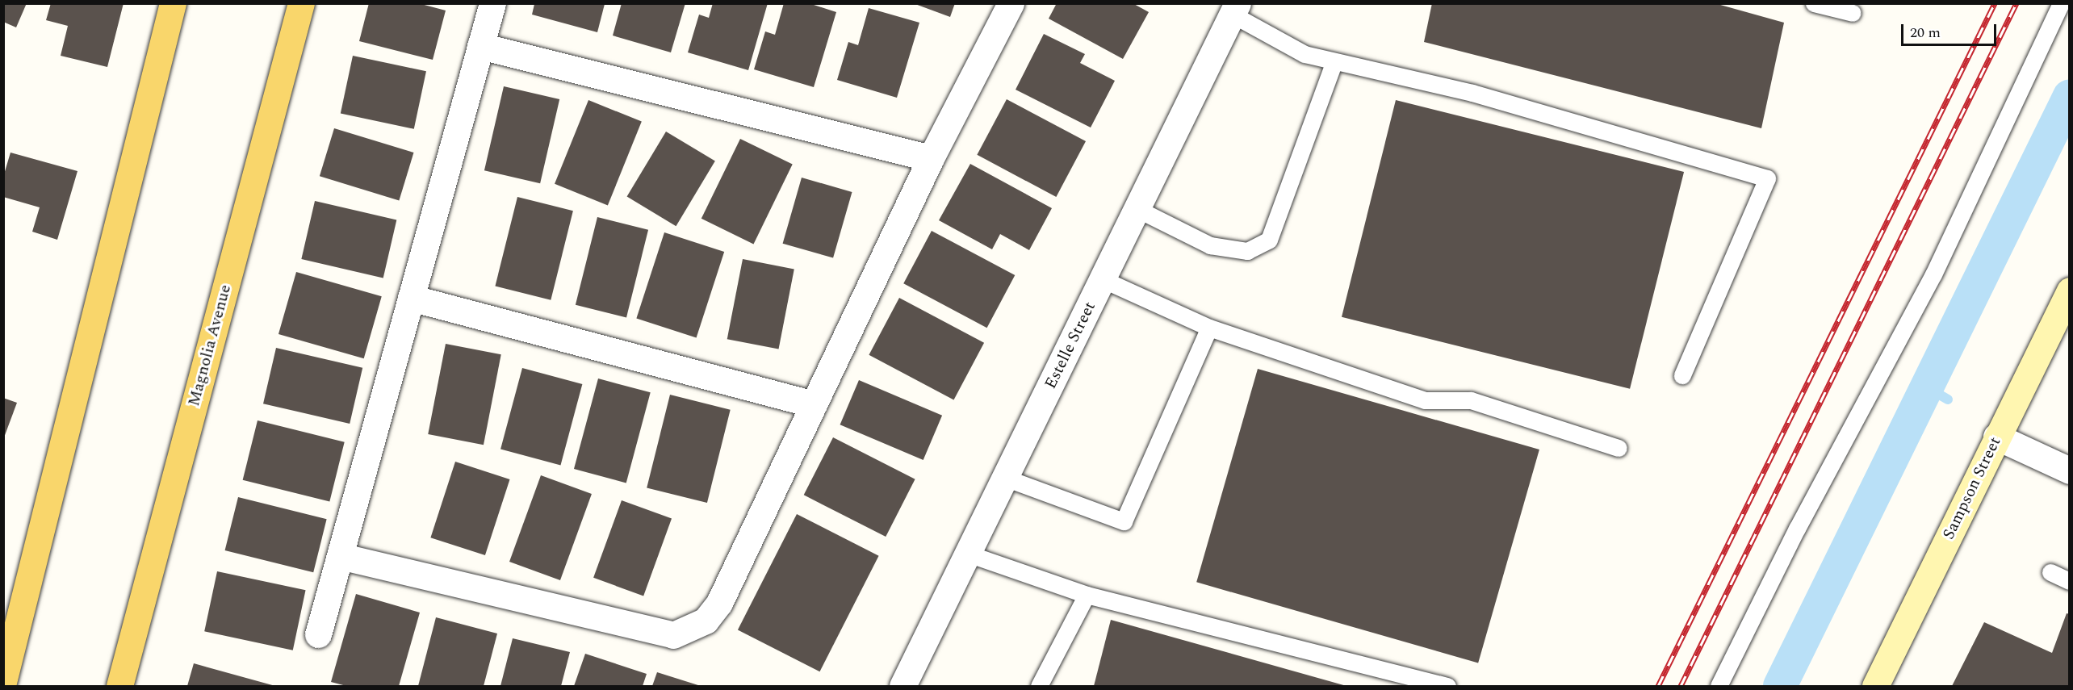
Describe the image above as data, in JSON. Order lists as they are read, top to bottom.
{
  "streets": {
    "main road": ["Magnolia Avenue"],
    "street": ["Estelle Street", "Sampson Street"]
  },
  "scale_bar": "20 m"
}
